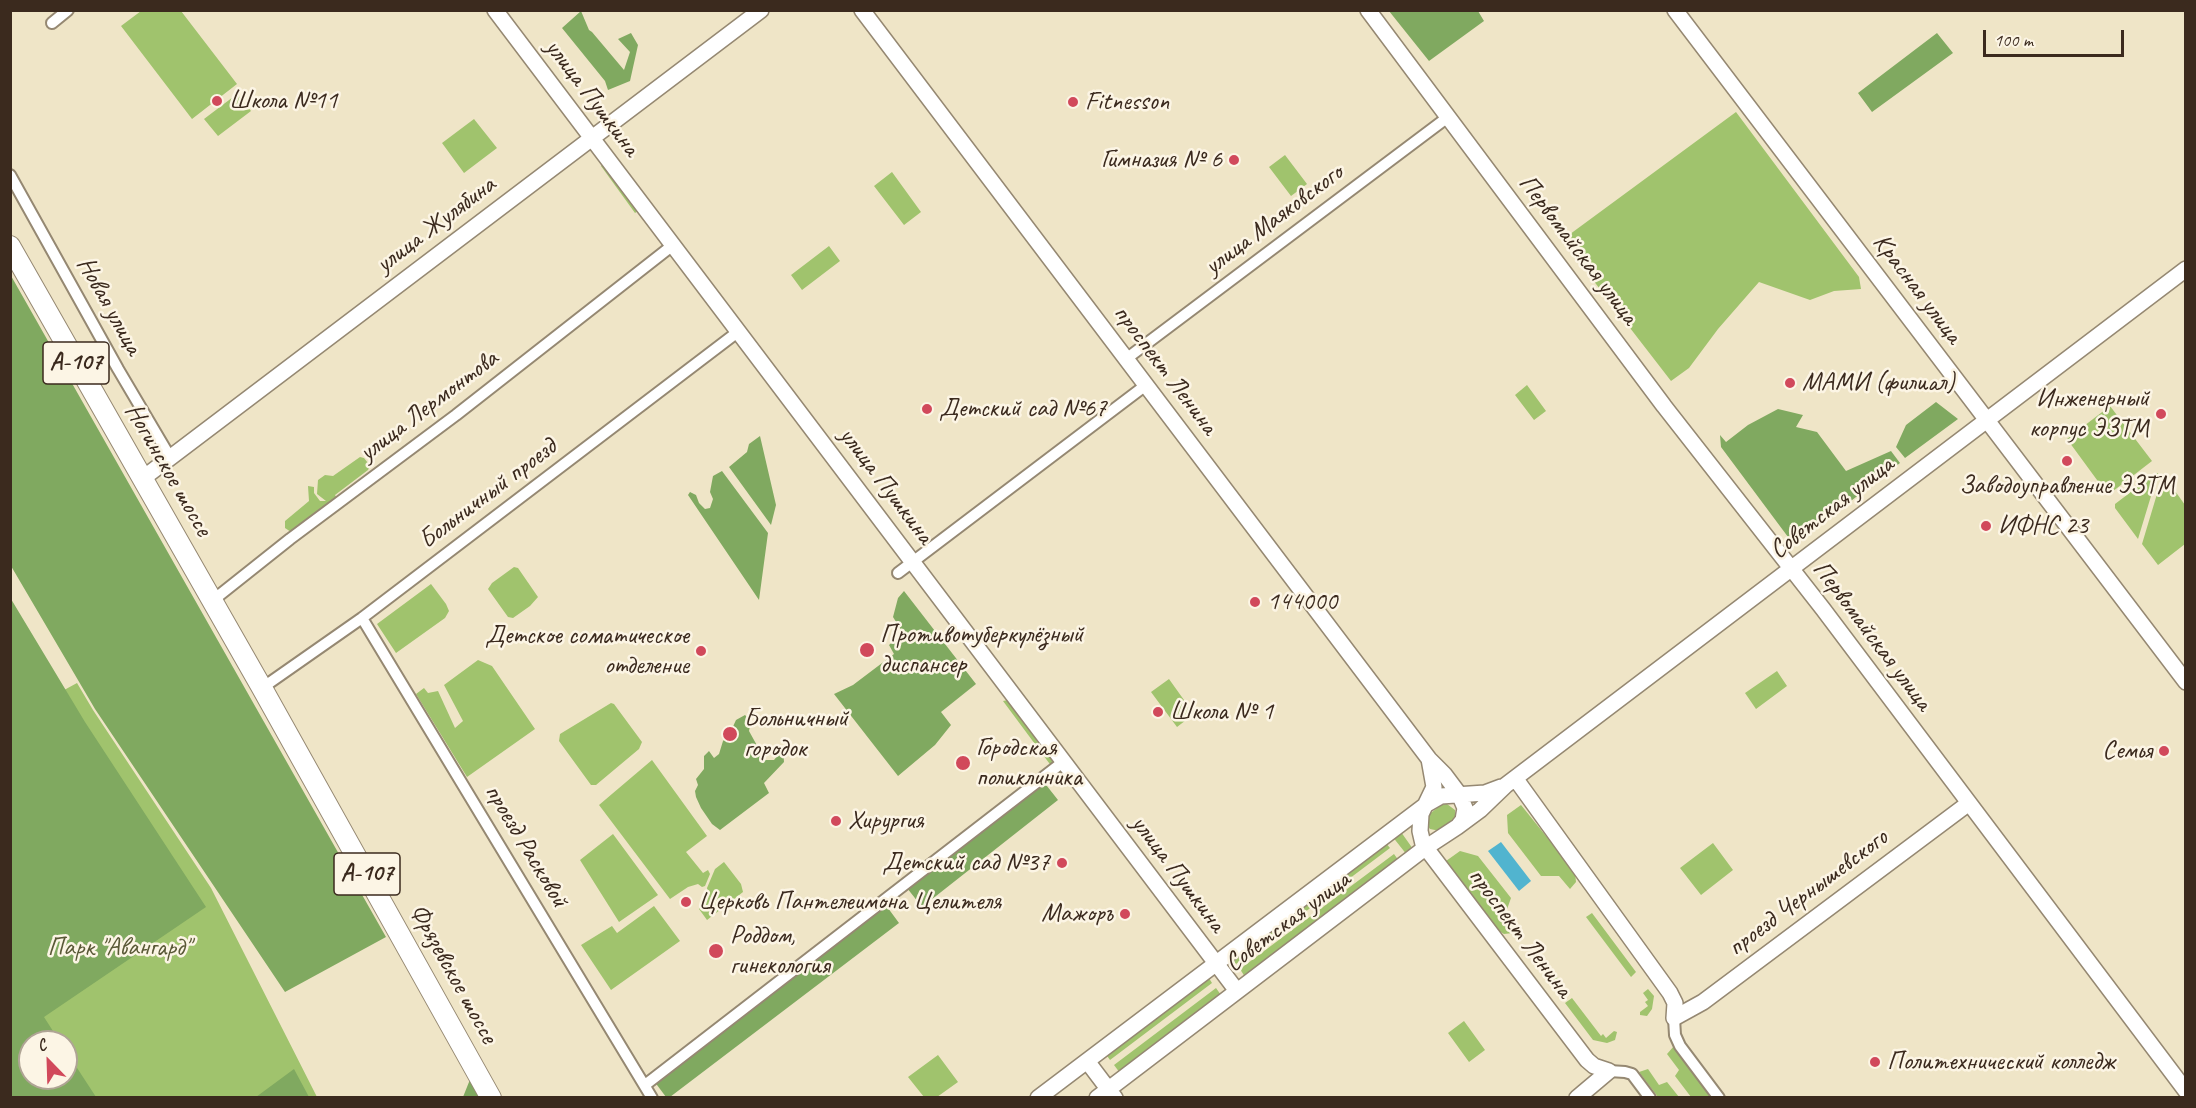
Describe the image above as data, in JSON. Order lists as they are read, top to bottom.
{
  "streets": {
    "highway": ["А-107", "Ногинское шоссе", "Фрязевское шоссе"],
    "main road": [
      "улица Пушкина",
      "улица Жулябина",
      "Первомайская улица",
      "Красная улица",
      "проспект Ленина",
      "Советская улица",
      "проезд Чернышевского"
    ],
    "street": [
      "улица Маяковского",
      "Новая улица",
      "улица Лермонтова",
      "Больничный проезд",
      "проезд Расковой"
    ]
  },
  "crossings": [
    ["улица Пушкина", "улица Жулябина"],
    ["улица Пушкина", "улица Лермонтова"],
    ["улица Пушкина", "Больничный проезд"],
    ["улица Пушкина", "Советская улица"],
    ["улица Маяковского", "Первомайская улица"],
    ["улица Маяковского", "проспект Ленина"],
    ["улица Жулябина", "Новая улица"],
    ["улица Жулябина", "Ногинское шоссе"],
    ["Первомайская улица", "Советская улица"],
    ["Первомайская улица", "проезд Чернышевского"],
    ["Красная улица", "Советская улица"],
    ["проспект Ленина", "Советская улица"],
    ["улица Лермонтова", "Ногинское шоссе"],
    ["Ногинское шоссе", "Больничный проезд"],
    ["Ногинское шоссе", "Фрязевское шоссе"],
    ["Больничный проезд", "проезд Расковой"],
    ["Больничный проезд", "Фрязевское шоссе"]
  ],
  "parks": ["Парк \"Авангард\""],
  "places": [
    "Школа №11",
    "Fitnesson",
    "Гимназия № 6",
    "МАМИ (филиал)",
    "Детский сад №67",
    "Инженерный корпус ЭЗТМ",
    "Заводоуправление ЭЗТМ",
    "ИФНС 23",
    "144000",
    "Противотуберкулёзный диспансер",
    "Детское соматическое отделение",
    "Школа № 1",
    "Больничный городок",
    "Семья",
    "Городская поликлиника",
    "Хирургия",
    "Детский сад №37",
    "Церковь Пантелеимона Целителя",
    "Мажоръ",
    "Роддом, гинекология",
    "Политехнический колледж"
  ],
  "scale_bar": "100 m",
  "north": "top left"
}
